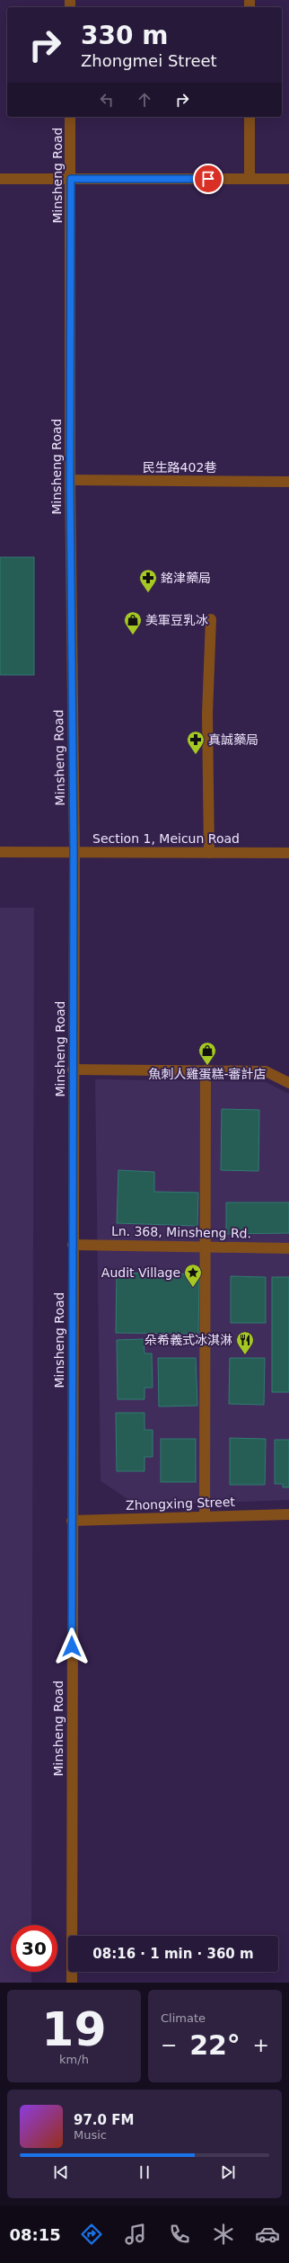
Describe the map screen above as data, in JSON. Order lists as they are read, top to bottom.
{
  "streets": {
    "street": [
      "Minsheng Road",
      "民生路402巷",
      "Section 1, Meicun Road",
      "Ln. 368, Minsheng Rd.",
      "Zhongxing Street"
    ]
  },
  "crossings": [
    ["Minsheng Road", "民生路402巷"],
    ["Minsheng Road", "Section 1, Meicun Road"],
    ["Minsheng Road", "Ln. 368, Minsheng Rd."],
    ["Minsheng Road", "Zhongxing Street"]
  ],
  "places": {
    "pharmacy": ["銘津藥局", "真誠藥局"],
    "shop": ["美軍豆乳冰", "魚刺人雞蛋糕-審計店"],
    "place": ["Audit Village"],
    "restaurant": ["朵希義式冰淇淋"]
  },
  "page": {
    "turn": ["330 m", "Zhongmei Street"],
    "limit": "30",
    "trip": "08:16 · 1 min · 360 m",
    "tile": [
      ["19", "km/h"],
      "Climate"
    ],
    "heat": ["−", "22°", "+"],
    "song": ["97.0 FM", "Music"],
    "tabs": "08:15"
  }
}
